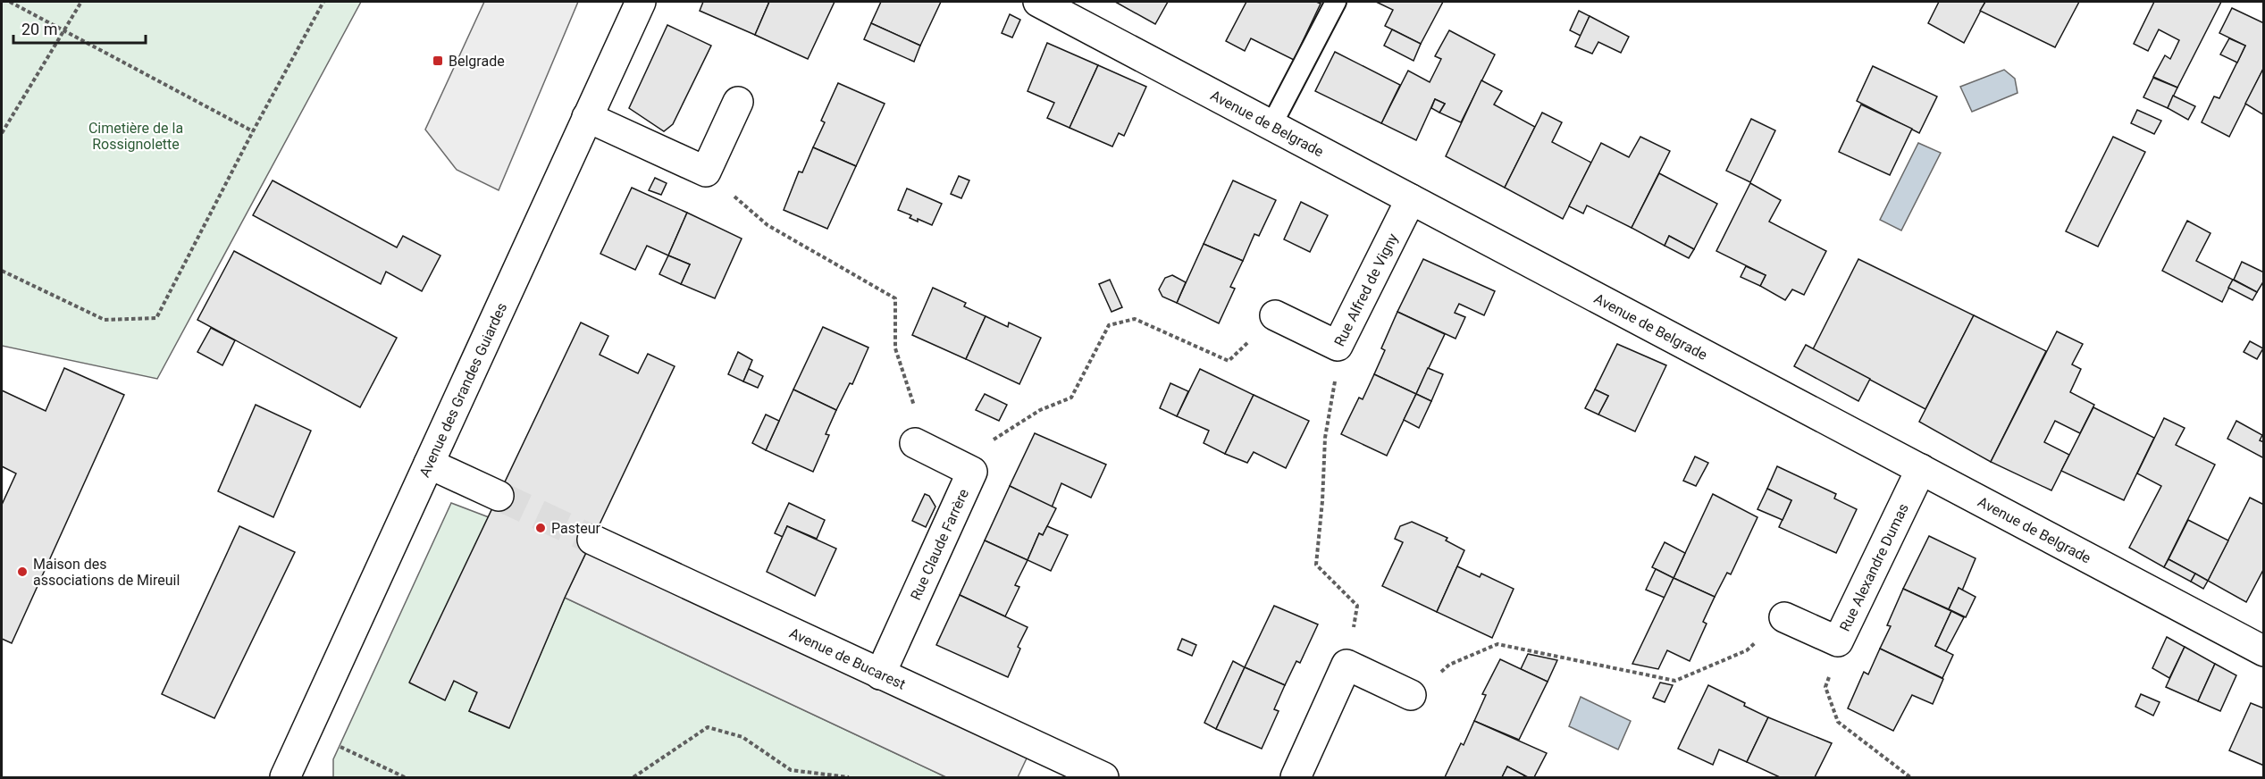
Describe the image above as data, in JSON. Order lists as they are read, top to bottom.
{
  "streets": {
    "street": [
      "Avenue de Belgrade",
      "Rue Alfred de Vigny",
      "Avenue des Grandes Guiardes",
      "Rue Claude Farrère",
      "Rue Alexandre Dumas",
      "Avenue de Bucarest"
    ]
  },
  "crossings": [
    ["Avenue de Belgrade", "Rue Alfred de Vigny"],
    ["Avenue de Belgrade", "Rue Alexandre Dumas"],
    ["Rue Claude Farrère", "Avenue de Bucarest"]
  ],
  "parks": ["Cimetière de la Rossignolette"],
  "places": {
    "transit": ["Belgrade"],
    "other": ["Pasteur", "Maison des associations de Mireuil"]
  },
  "scale_bar": "20 m"
}
